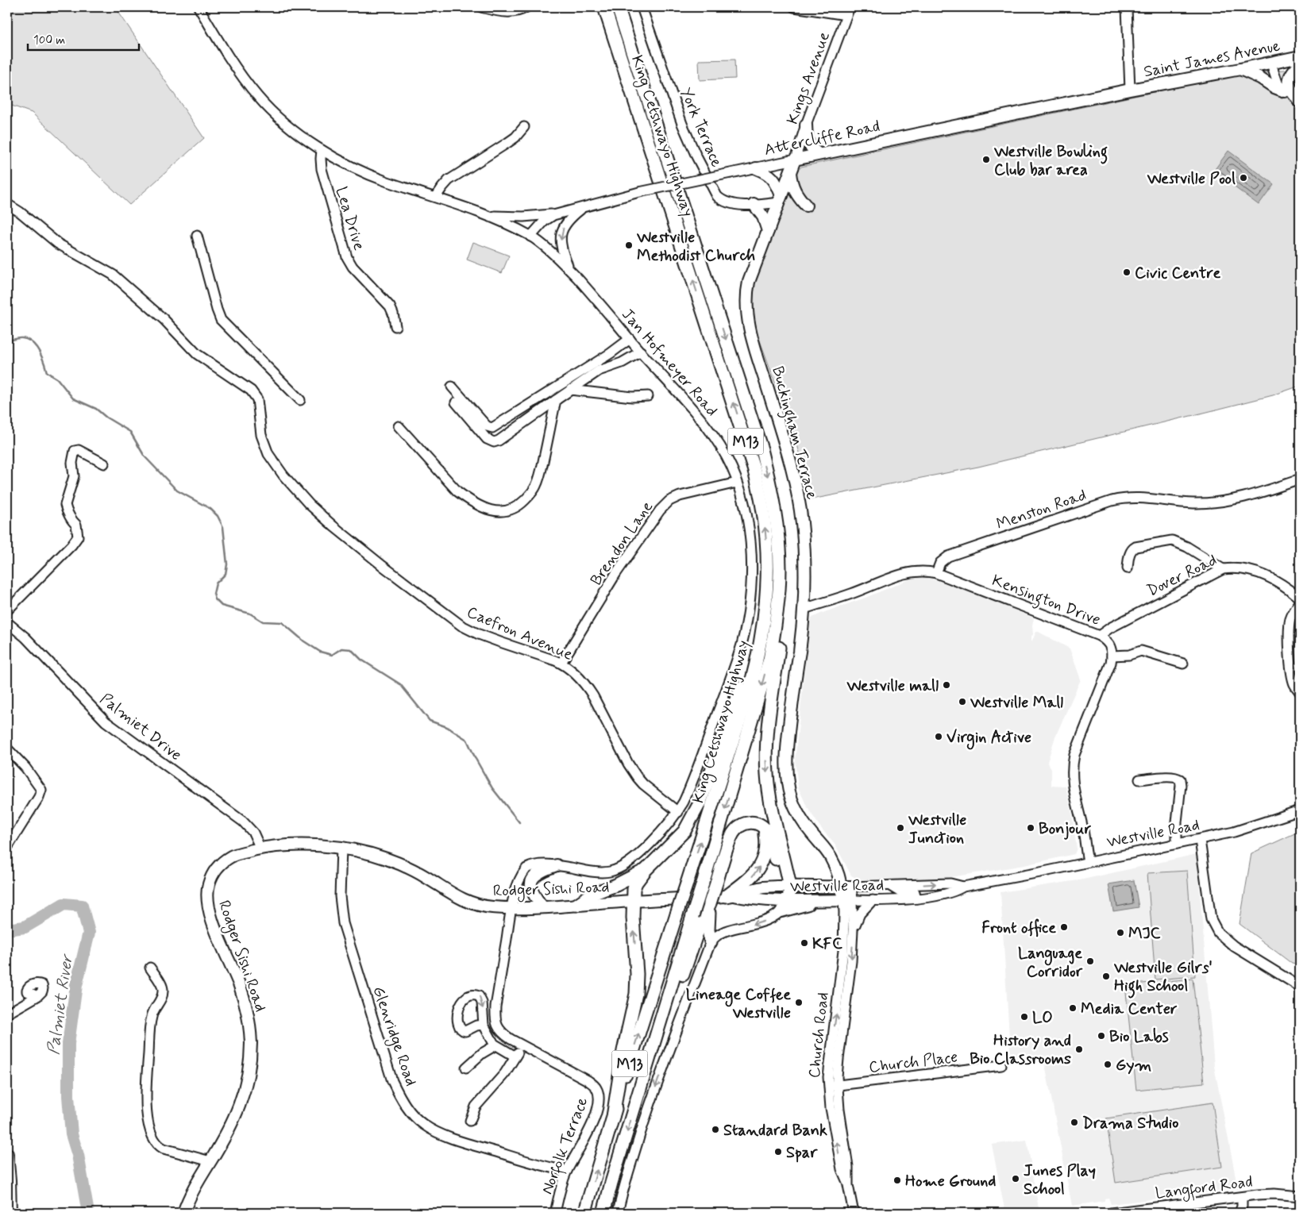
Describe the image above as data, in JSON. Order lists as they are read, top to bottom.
{
  "streets": {
    "highway": ["King Cetshwayo Highway", "M13"],
    "main road": [
      "Saint James Avenue",
      "Attercliffe Road",
      "Buckingham Terrace",
      "Westville Road",
      "Rodger Sishi Road",
      "Church Road"
    ],
    "street": [
      "Kings Avenue",
      "York Terrace",
      "Lea Drive",
      "Jan Hofmeyer Road",
      "Menston Road",
      "Brendon Lane",
      "Dover Road",
      "Kensington Drive",
      "Caefron Avenue",
      "Palmiet Drive",
      "Glenridge Road",
      "Church Place",
      "Norfolk Terrace",
      "Langford Road"
    ]
  },
  "crossings": [
    ["Saint James Avenue", "Attercliffe Road"],
    ["Kings Avenue", "Attercliffe Road"],
    ["Kings Avenue", "Buckingham Terrace"],
    ["York Terrace", "Buckingham Terrace"],
    ["Attercliffe Road", "Jan Hofmeyer Road"],
    ["Attercliffe Road", "Buckingham Terrace"],
    ["Lea Drive", "Jan Hofmeyer Road"],
    ["Jan Hofmeyer Road", "Brendon Lane"],
    ["Jan Hofmeyer Road", "Caefron Avenue"],
    ["Jan Hofmeyer Road", "Rodger Sishi Road"],
    ["Jan Hofmeyer Road", "Norfolk Terrace"],
    ["Buckingham Terrace", "Westville Road"],
    ["Buckingham Terrace", "Church Road"],
    ["Menston Road", "Kensington Drive"],
    ["Brendon Lane", "Caefron Avenue"],
    ["Dover Road", "Kensington Drive"],
    ["Palmiet Drive", "Rodger Sishi Road"],
    ["Westville Road", "Rodger Sishi Road"],
    ["Westville Road", "Church Road"],
    ["Rodger Sishi Road", "Glenridge Road"],
    ["Rodger Sishi Road", "Norfolk Terrace"],
    ["Church Road", "Church Place"],
    ["Glenridge Road", "Norfolk Terrace"]
  ],
  "water": ["Palmiet River"],
  "places": [
    "Westville Bowling Club bar area",
    "Westville Pool",
    "Westville Methodist Church",
    "Civic Centre",
    "Westville mall",
    "Westville Mall",
    "Virgin Active",
    "Westville Junction",
    "Bonjour",
    "Front office",
    "MJC",
    "KFC",
    "Language Corridor",
    "Westville Gilrs' High School",
    "Lineage Coffee Westville",
    "Media Center",
    "LO",
    "Bio Labs",
    "History and Bio Classrooms",
    "Gym",
    "Drama Studio",
    "Standard Bank",
    "Spar",
    "Junes Play School",
    "Home Ground"
  ],
  "scale_bar": "100 m"
}
